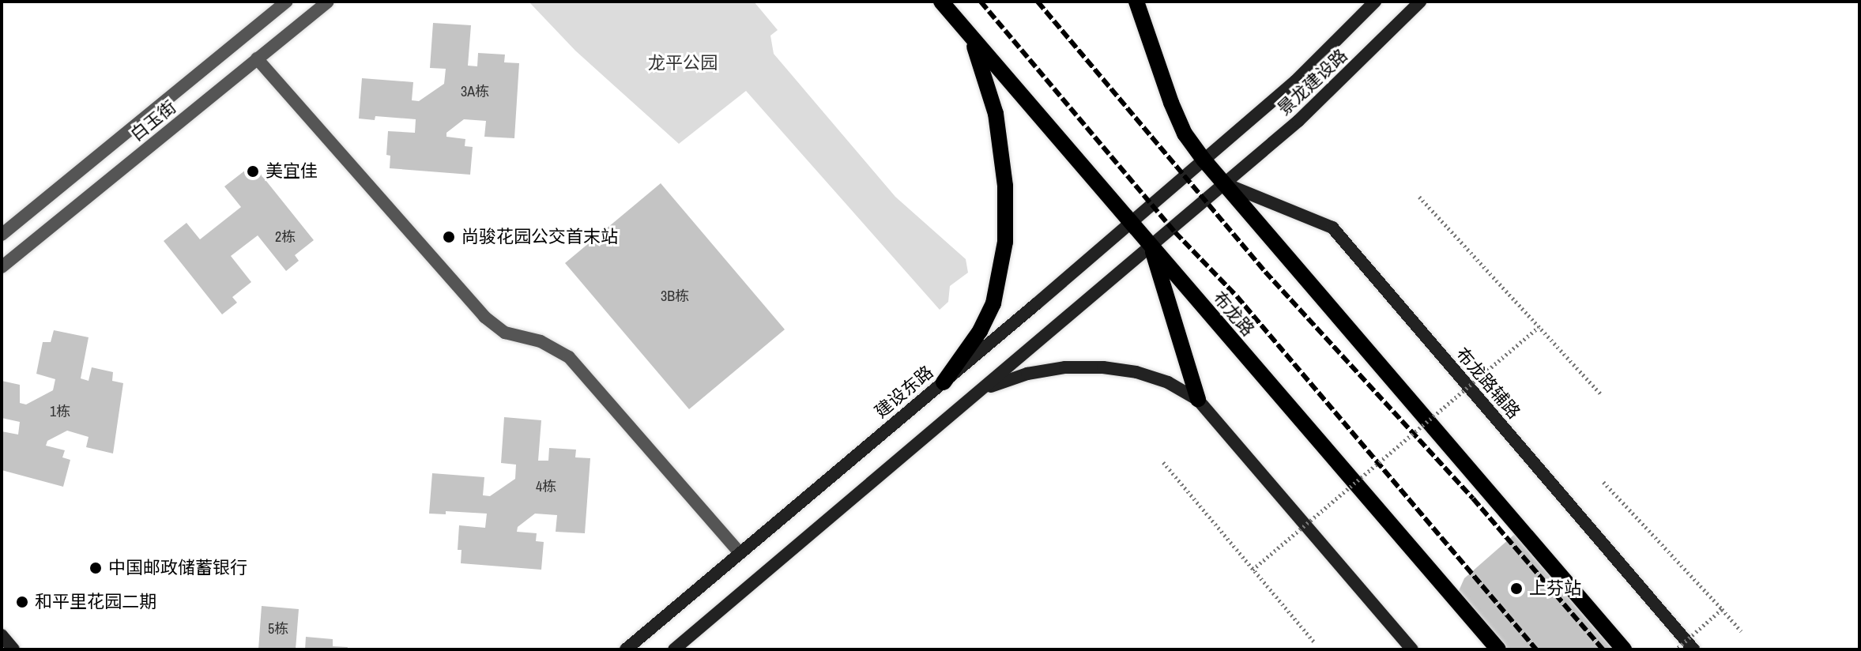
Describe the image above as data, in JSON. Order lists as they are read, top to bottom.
{
  "streets": {
    "main road": [
      "景龙建设路",
      "布龙路",
      "布龙路辅路",
      "建设东路"
    ],
    "street": ["白玉街"]
  },
  "crossings": [
    ["景龙建设路", "布龙路辅路"],
    ["景龙建设路", "建设东路"],
    ["布龙路", "建设东路"]
  ],
  "parks": ["龙平公园"],
  "places": [
    "美宜佳",
    "尚骏花园公交首末站",
    "中国邮政储蓄银行",
    "上芬站",
    "和平里花园二期"
  ],
  "house_numbers": [
    "3A栋",
    "2栋",
    "3B栋",
    "1栋",
    "4栋",
    "5栋"
  ]
}
